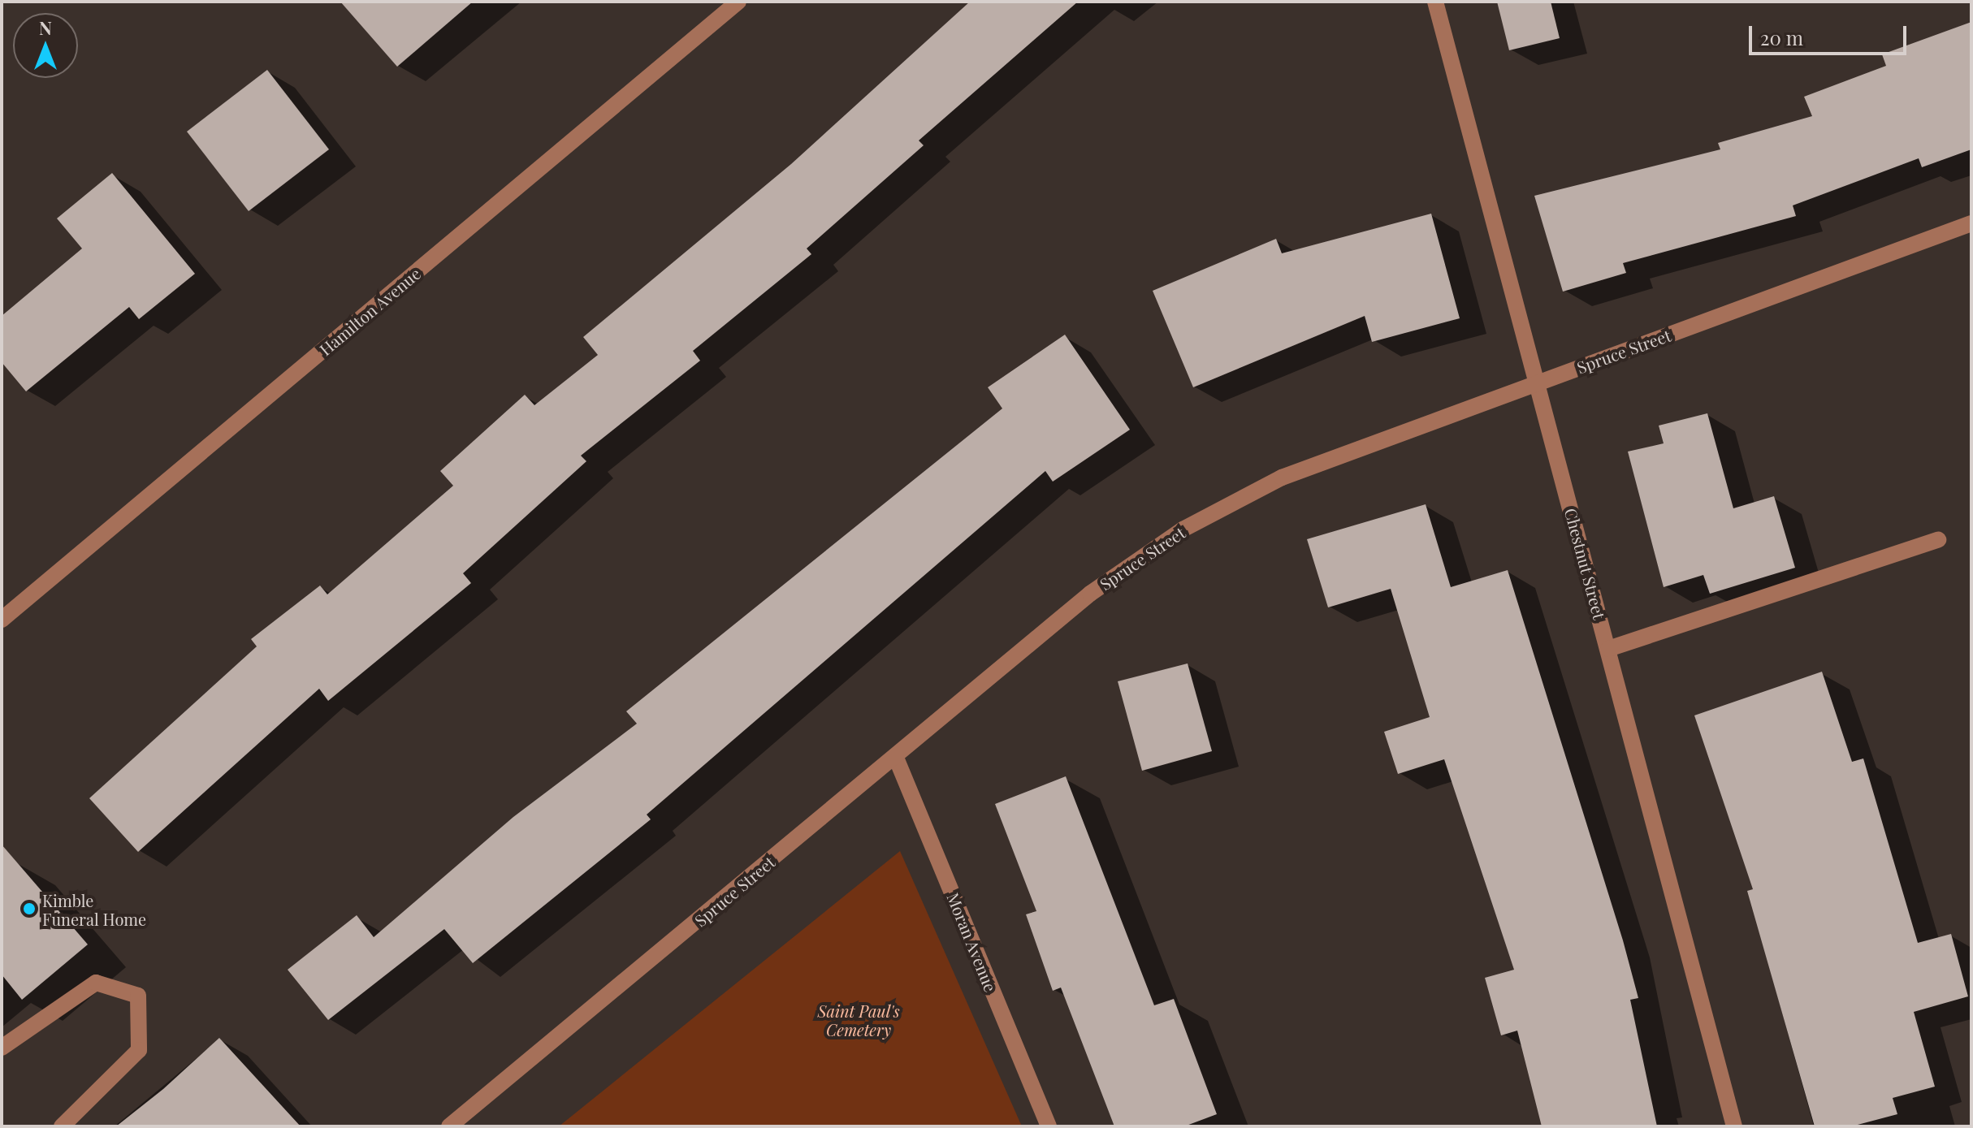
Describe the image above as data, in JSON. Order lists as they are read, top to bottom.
{
  "streets": {
    "street": [
      "Hamilton Avenue",
      "Spruce Street",
      "Chestnut Street",
      "Moran Avenue"
    ]
  },
  "crossings": [
    ["Spruce Street", "Chestnut Street"],
    ["Spruce Street", "Moran Avenue"]
  ],
  "parks": ["Saint Paul's Cemetery"],
  "places": ["Kimble Funeral Home"],
  "scale_bar": "20 m",
  "north": "top"
}
